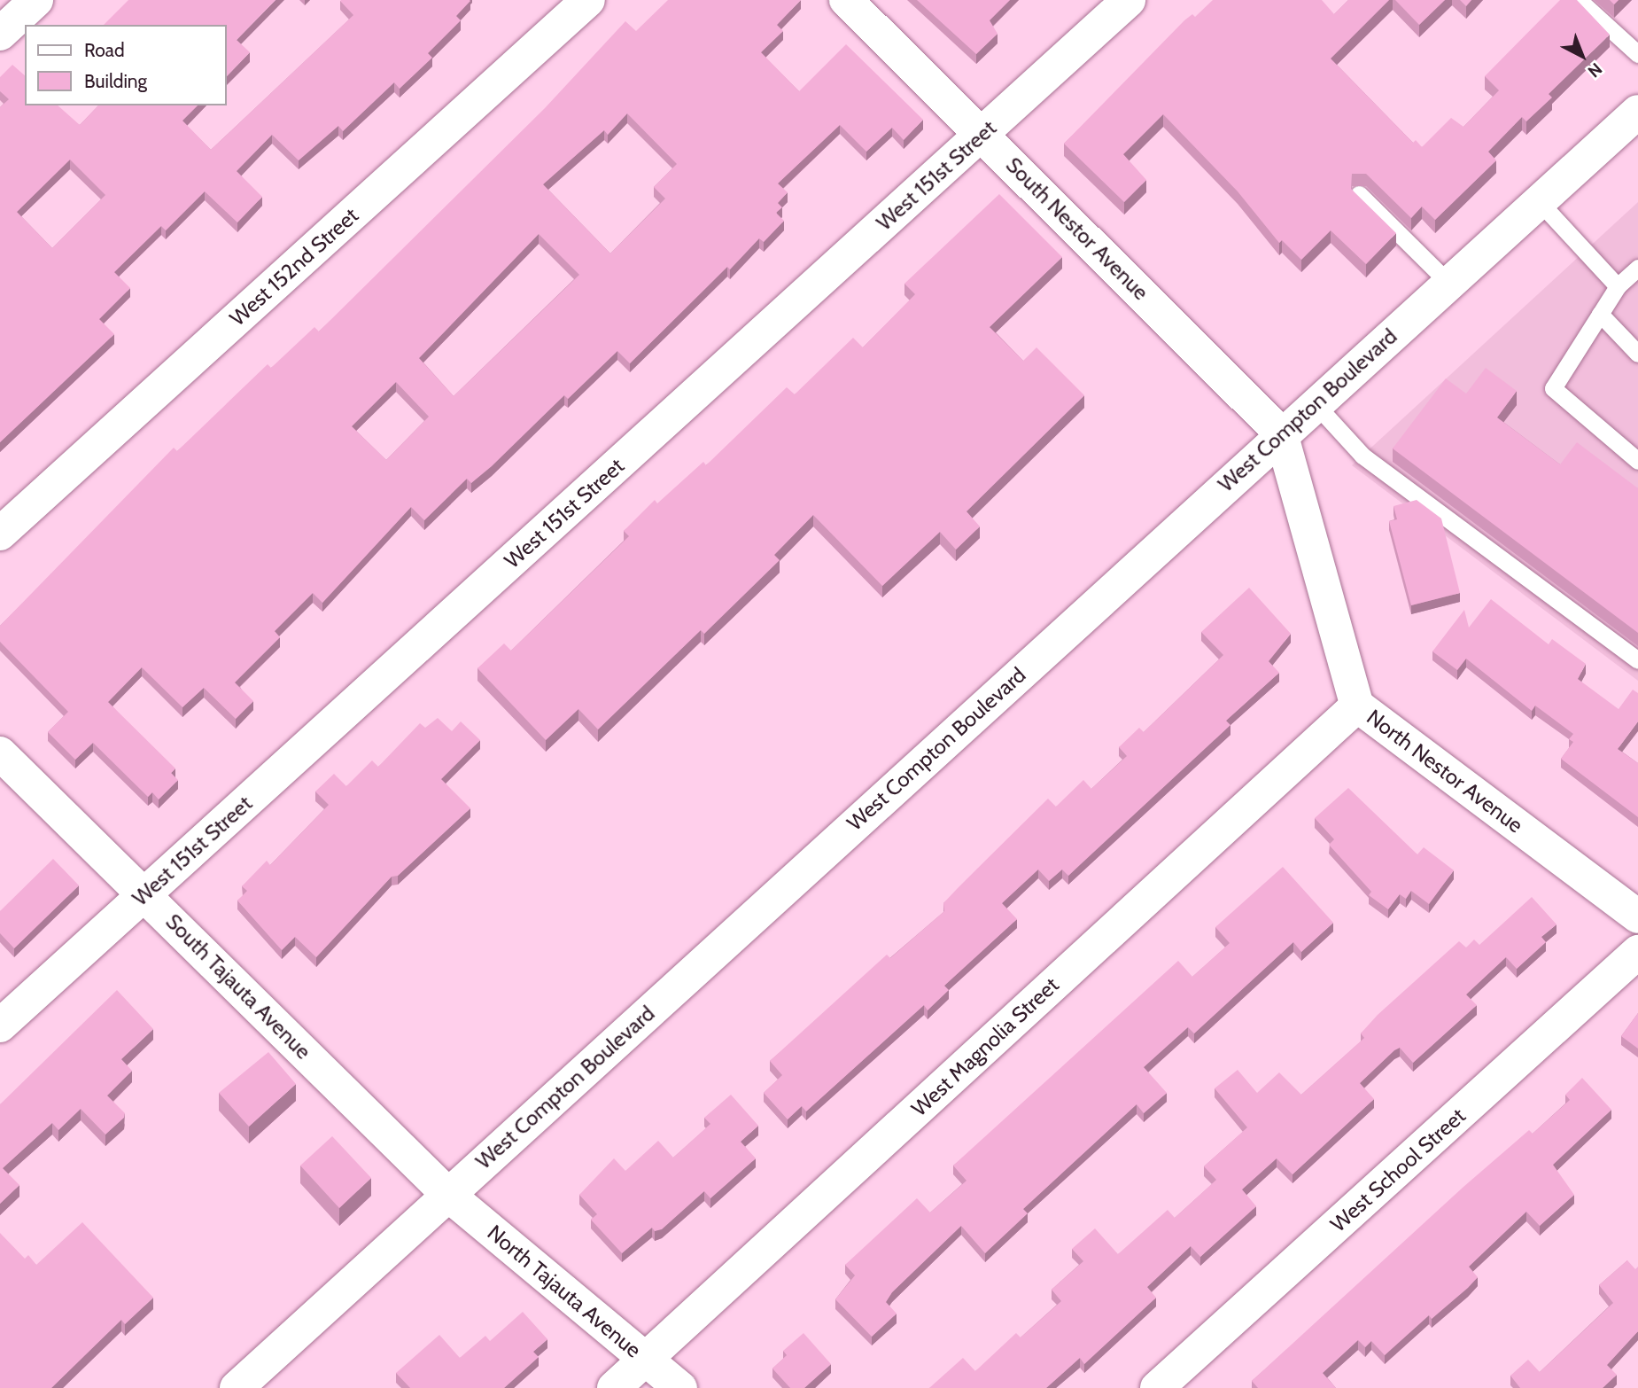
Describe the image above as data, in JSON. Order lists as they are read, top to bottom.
{
  "streets": {
    "street": [
      "West 151st Street",
      "South Nestor Avenue",
      "West 152nd Street",
      "West Compton Boulevard",
      "North Nestor Avenue",
      "South Tajauta Avenue",
      "West Magnolia Street",
      "West School Street",
      "North Tajauta Avenue"
    ]
  },
  "crossings": [
    ["West 151st Street", "South Nestor Avenue"],
    ["West 151st Street", "South Tajauta Avenue"],
    ["South Nestor Avenue", "West Compton Boulevard"],
    ["South Nestor Avenue", "North Nestor Avenue"],
    ["West Compton Boulevard", "North Nestor Avenue"],
    ["West Compton Boulevard", "South Tajauta Avenue"],
    ["West Compton Boulevard", "North Tajauta Avenue"],
    ["North Nestor Avenue", "West Magnolia Street"],
    ["South Tajauta Avenue", "North Tajauta Avenue"],
    ["West Magnolia Street", "North Tajauta Avenue"]
  ],
  "legend": ["Road", "Building"],
  "north": "bottom right"
}
